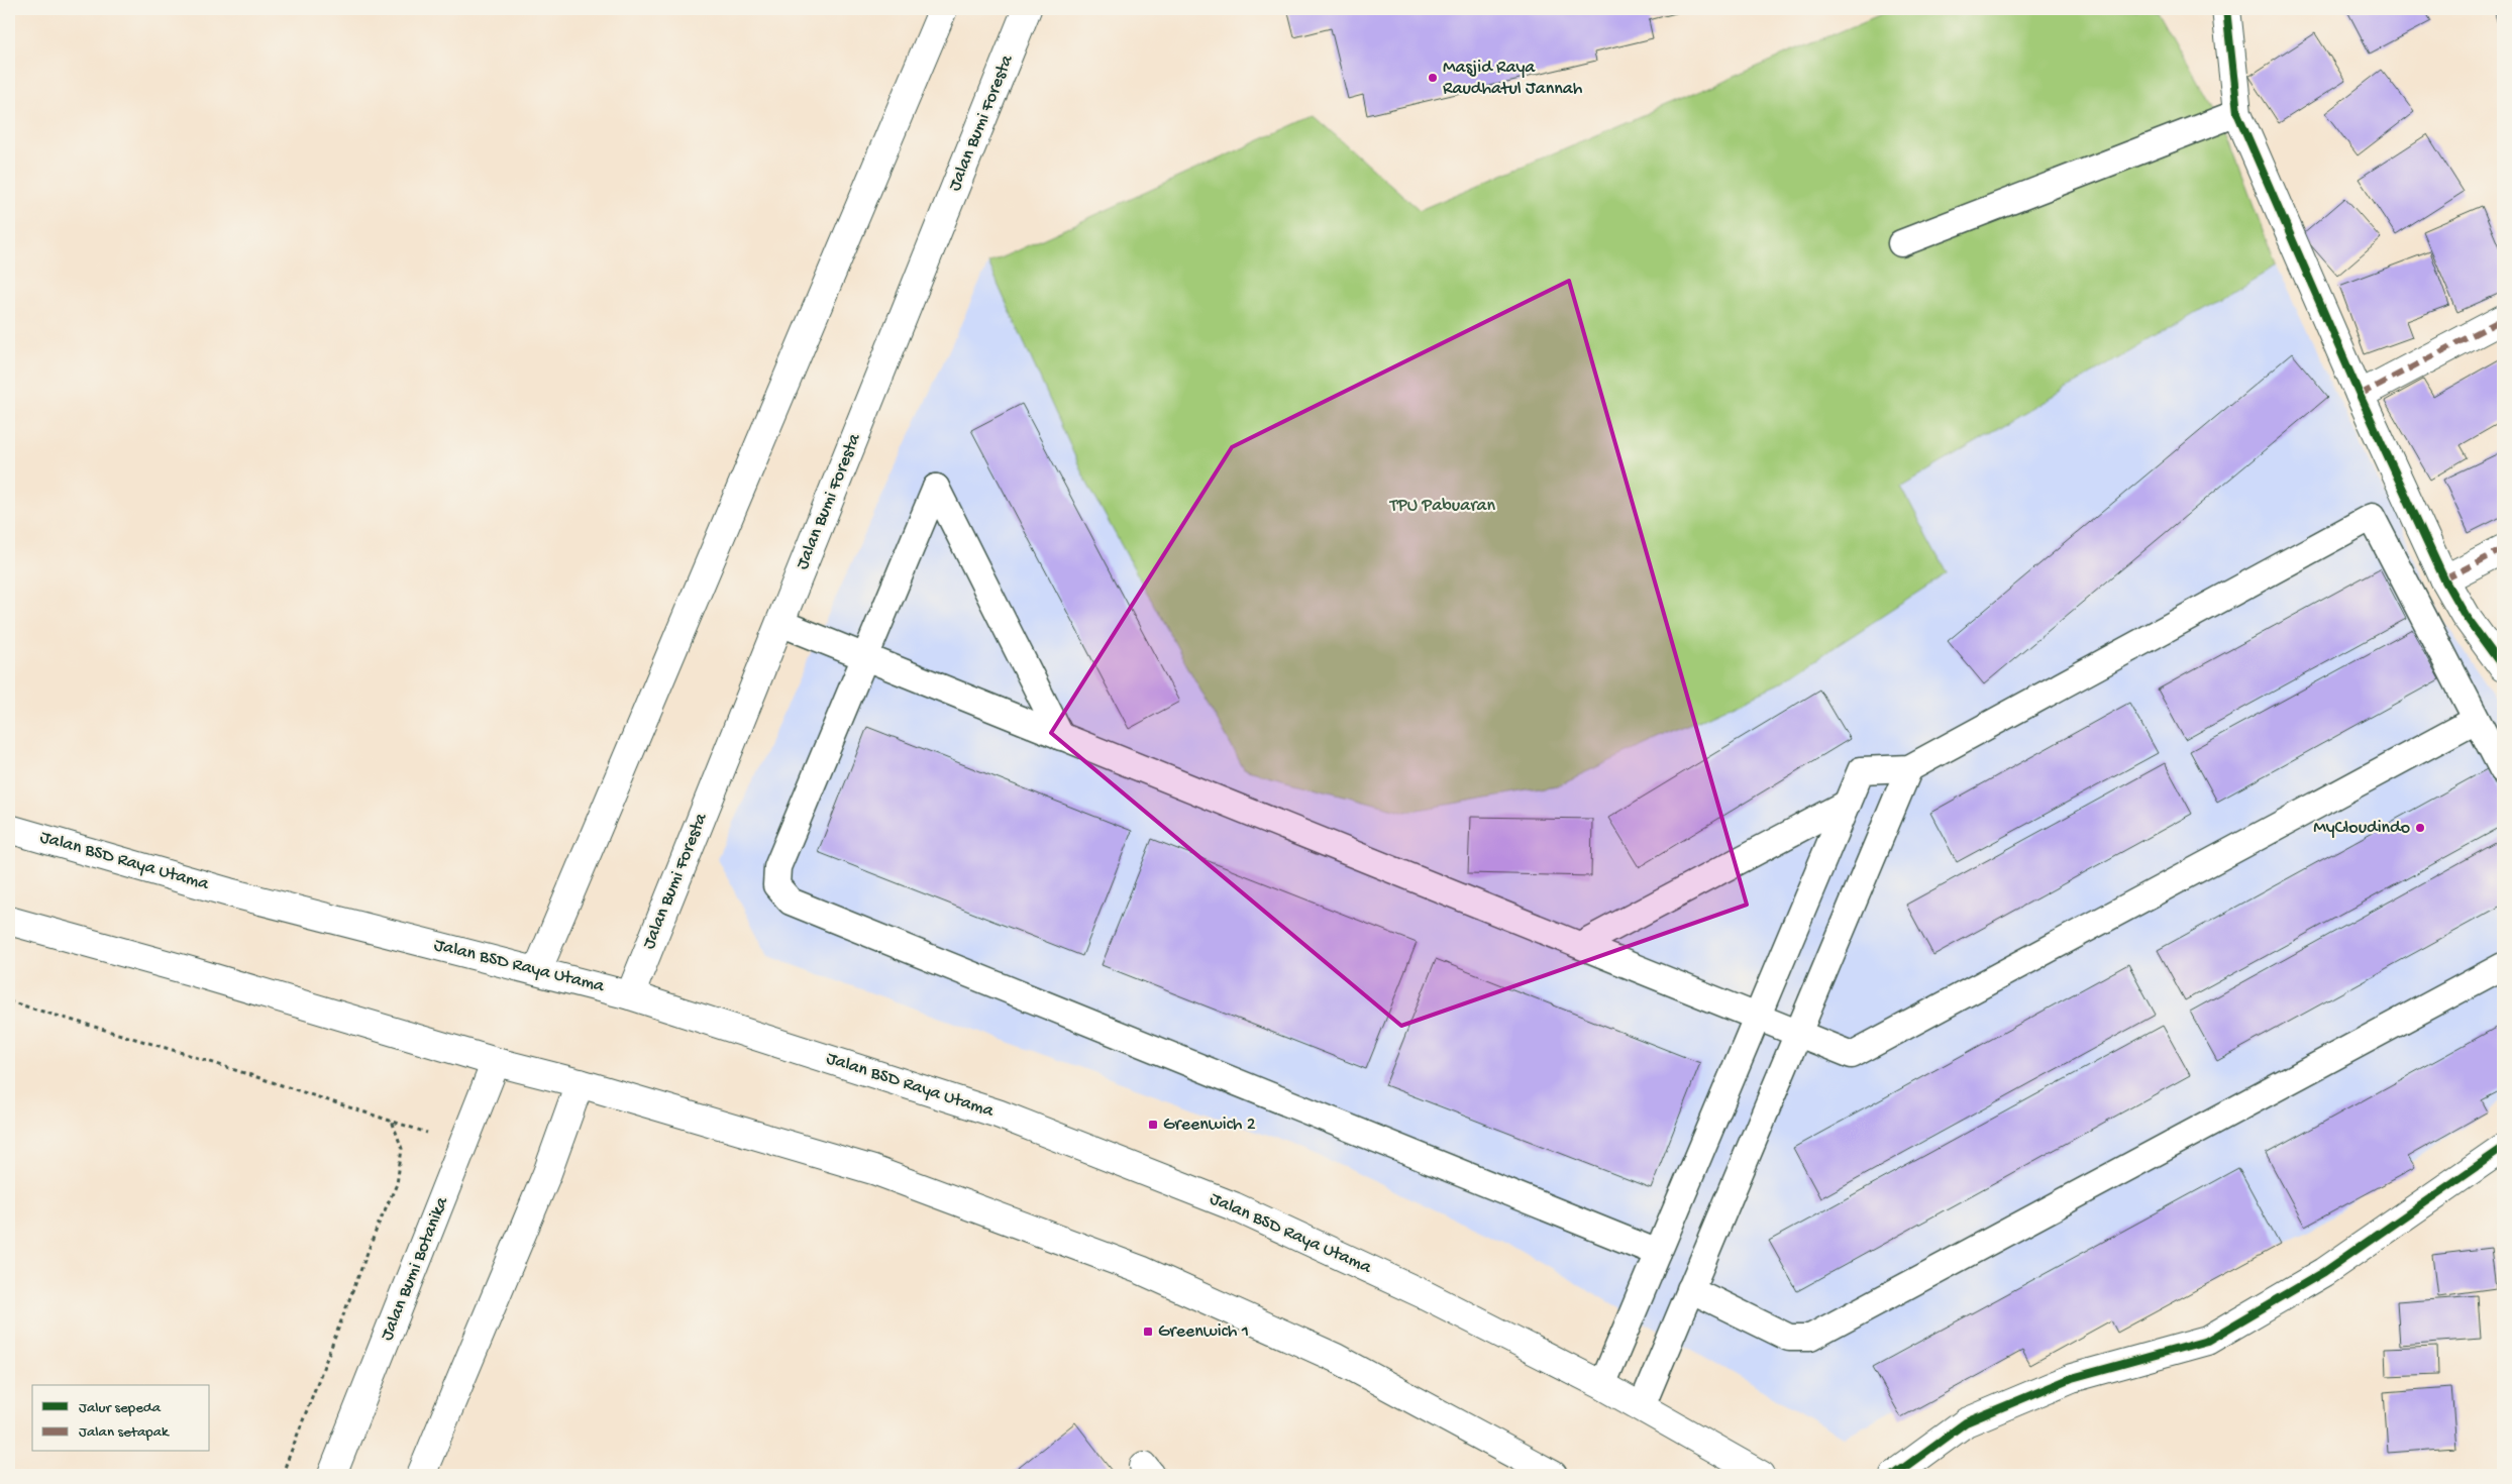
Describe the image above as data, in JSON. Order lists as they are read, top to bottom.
{
  "streets": {
    "main road": ["Jalan Bumi Foresta", "Jalan BSD Raya Utama", "Jalan Bumi Botanika"]
  },
  "crossings": [
    ["Jalan Bumi Foresta", "Jalan BSD Raya Utama"]
  ],
  "parks": ["TPU Pabuaran"],
  "places": {
    "other": ["Masjid Raya Raudhatul Jannah", "MyCloudindo"],
    "transit": ["Greenwich 2", "Greenwich 1"]
  },
  "legend": ["Jalur sepeda", "Jalan setapak"]
}
